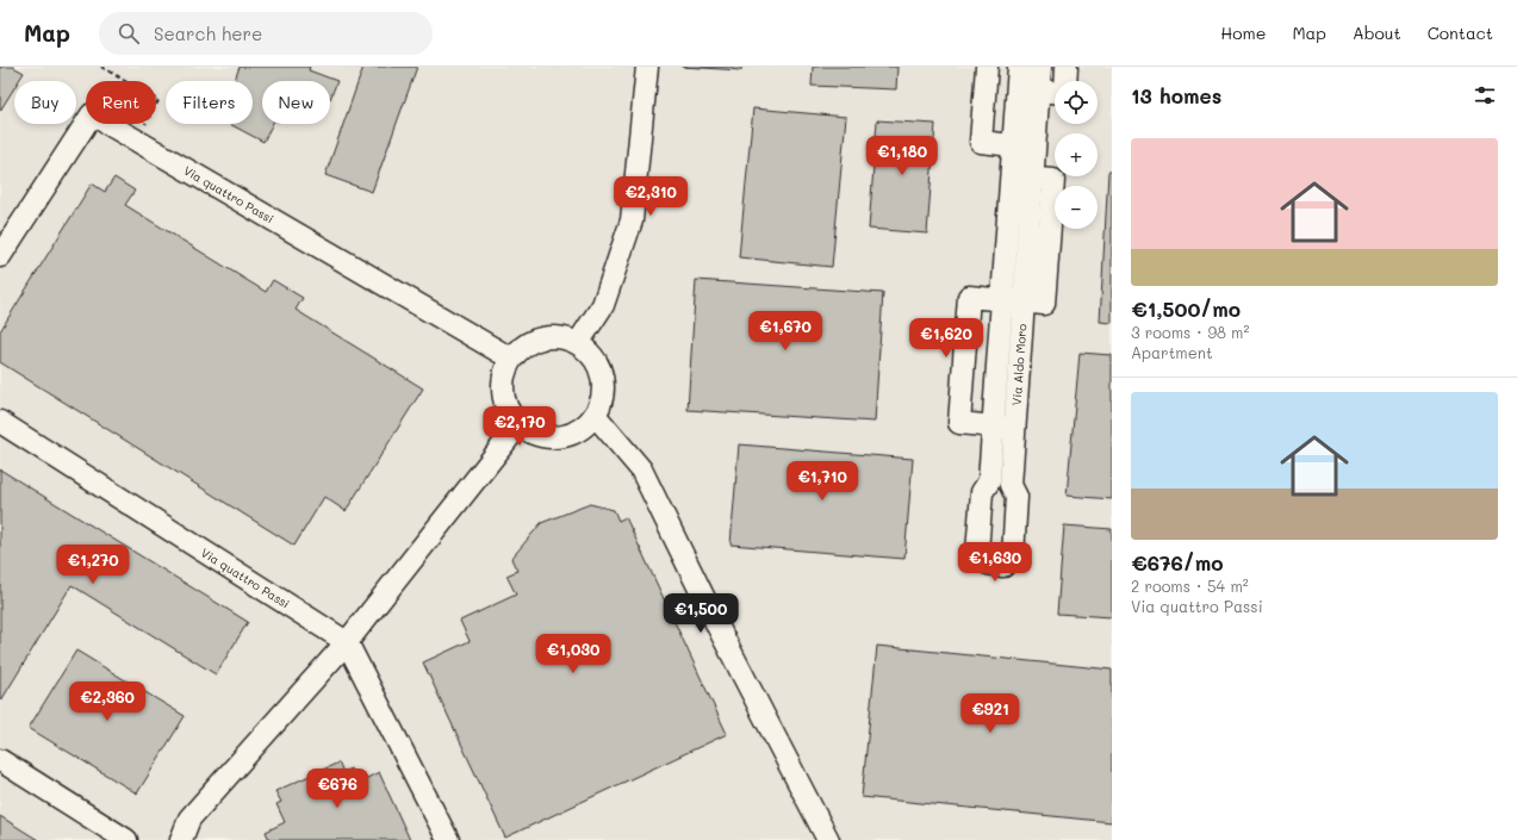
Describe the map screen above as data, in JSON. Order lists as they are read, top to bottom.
{
  "streets": {
    "street": ["Via quattro Passi", "Via Aldo Moro"]
  },
  "page": {
    "header": "Map",
    "search": "Search here",
    "nav": [
      "Home",
      "Map",
      "About",
      "Contact"
    ],
    "heading": "13 homes",
    "map_buttons": ["+", "−"],
    "chip": [
      "Buy",
      "Rent",
      "Filters",
      "New"
    ],
    "list": [
      {
        "name": "€1,500/mo",
        "note": "3 rooms · 98 m² · Apartment"
      },
      {
        "name": "€676/mo",
        "note": "2 rooms · 54 m² · Via quattro Passi"
      }
    ],
    "price": [
      "€1,180",
      "€2,310",
      "€1,670",
      "€1,620",
      "€2,170",
      "€1,710",
      "€1,630",
      "€1,270",
      "€1,500",
      "€1,030",
      "€2,360",
      "€921",
      "€676"
    ]
  }
}
